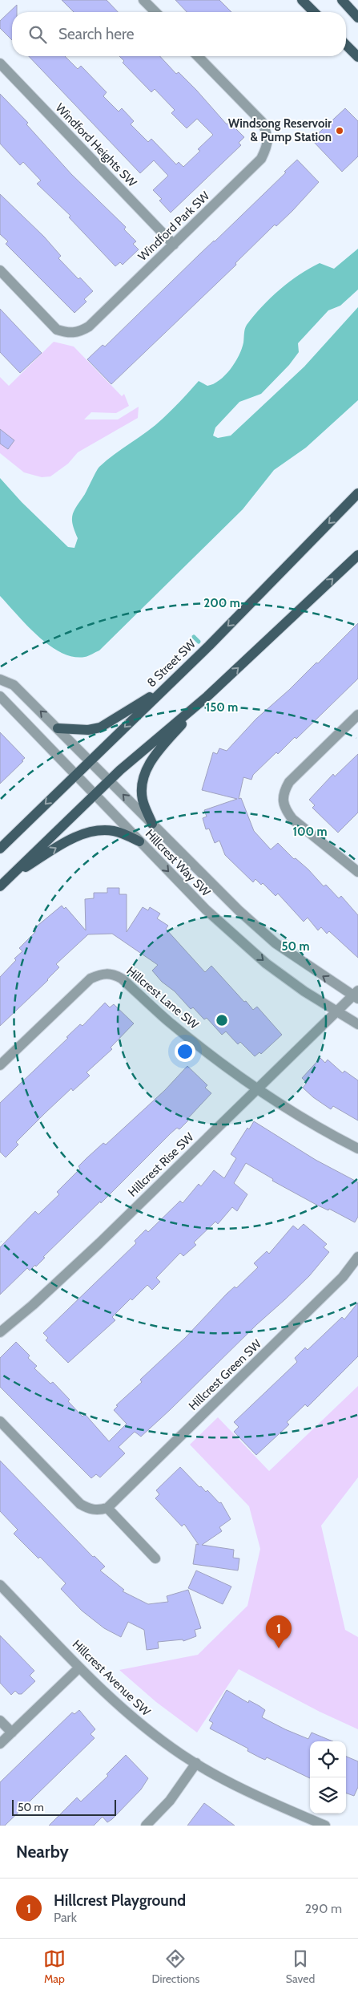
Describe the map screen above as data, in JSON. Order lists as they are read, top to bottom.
{
  "streets": {
    "main road": ["8 Street SW"],
    "street": [
      "Windford Heights SW",
      "Windford Park SW",
      "Hillcrest Way SW",
      "Hillcrest Lane SW",
      "Hillcrest Rise SW",
      "Hillcrest Green SW",
      "Hillcrest Avenue SW"
    ]
  },
  "crossings": [
    ["Windford Heights SW", "Windford Park SW"],
    ["8 Street SW", "Hillcrest Way SW"],
    ["Hillcrest Way SW", "Hillcrest Rise SW"],
    ["Hillcrest Lane SW", "Hillcrest Rise SW"]
  ],
  "places": ["Windsong Reservoir & Pump Station"],
  "scale_bar": "50 m",
  "page": {
    "search": "Search here",
    "pins": "1",
    "scale": "50 m",
    "heading": "Nearby",
    "list": [
      {
        "mark": "1",
        "name": "Hillcrest Playground",
        "note": "Park",
        "value": "290 m"
      }
    ],
    "nav": ["Map", "Directions", "Saved"]
  },
  "rings": [
    "200 m",
    "150 m",
    "100 m",
    "50 m"
  ]
}
